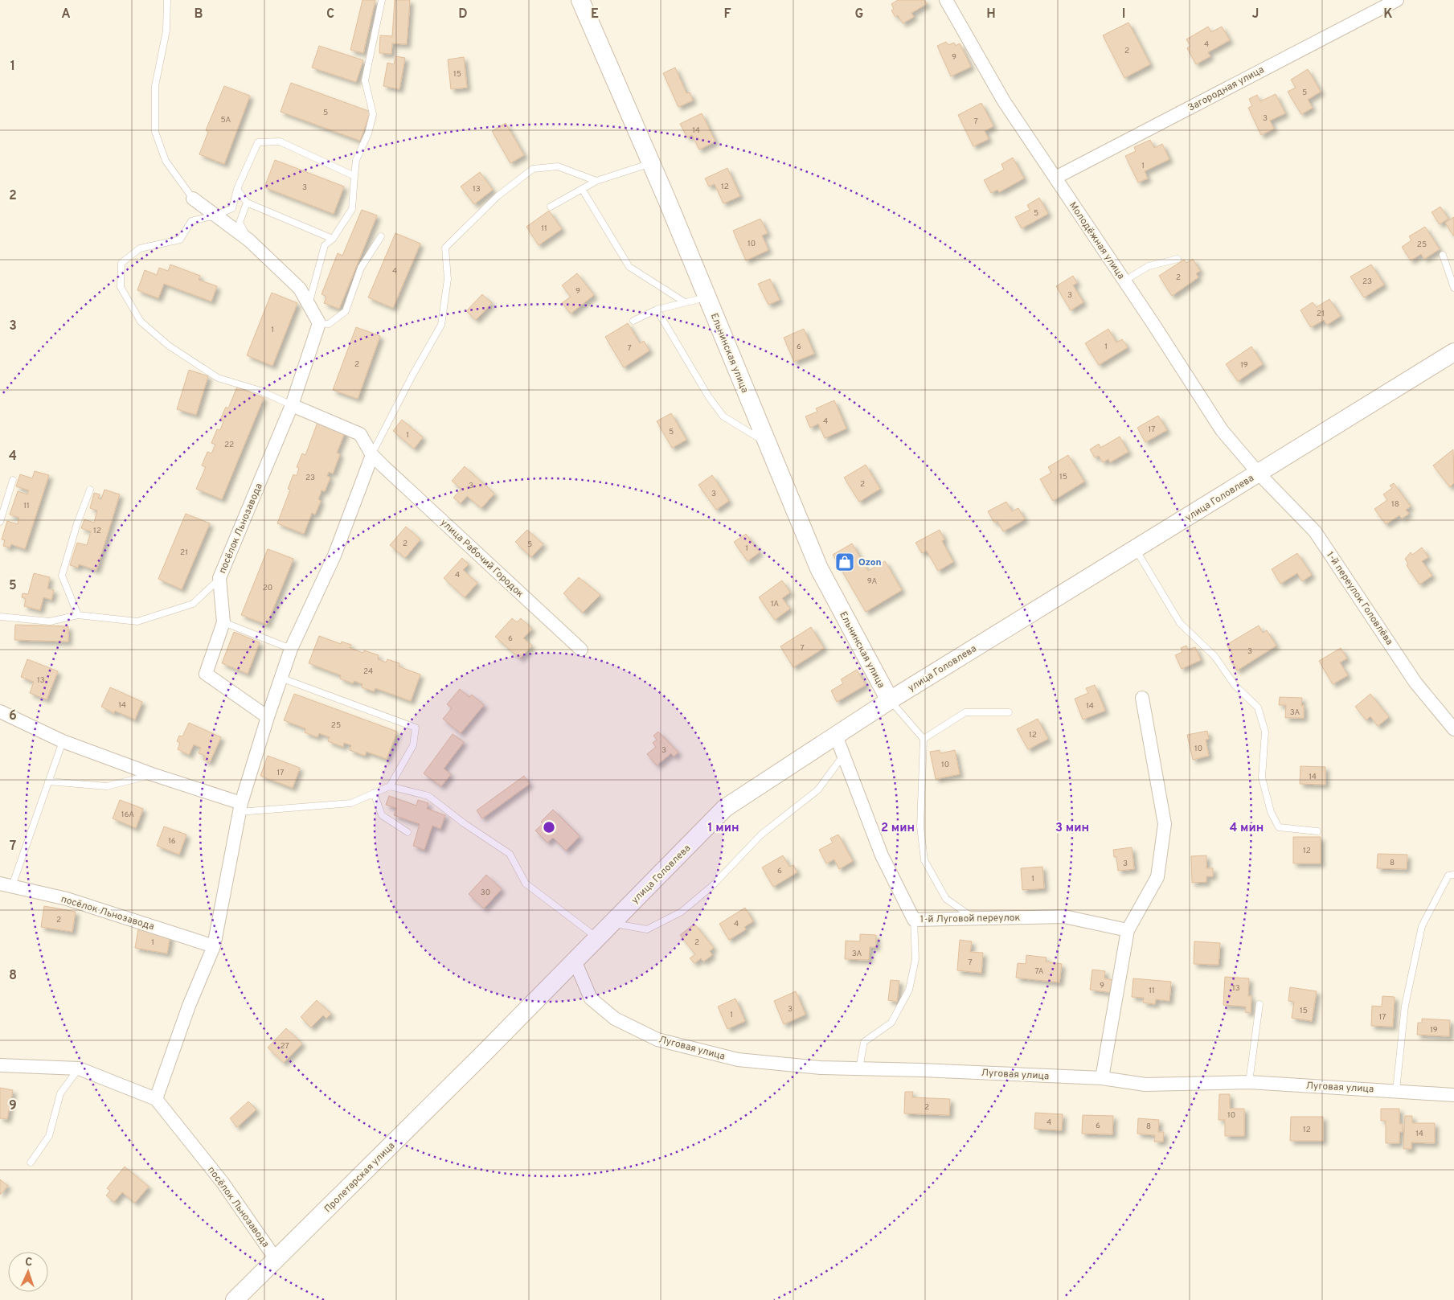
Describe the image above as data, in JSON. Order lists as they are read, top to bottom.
{
  "streets": {
    "main road": ["Ельнинская улица", "улица Головлева", "Пролетарская улица"],
    "street": [
      "Загородная улица",
      "Молодёжная улица",
      "посёлок Льнозавода",
      "улица Рабочий Городок",
      "1-й переулок Головлёва",
      "1-й Луговой переулок",
      "Луговая улица"
    ]
  },
  "crossings": [
    ["Загородная улица", "Молодёжная улица"],
    ["Молодёжная улица", "улица Головлева"],
    ["Молодёжная улица", "1-й переулок Головлёва"],
    ["Ельнинская улица", "улица Головлева"],
    ["улица Головлева", "1-й переулок Головлёва"],
    ["улица Головлева", "1-й Луговой переулок"],
    ["улица Головлева", "Луговая улица"],
    ["улица Головлева", "Пролетарская улица"],
    ["посёлок Льнозавода", "улица Рабочий Городок"],
    ["посёлок Льнозавода", "Пролетарская улица"]
  ],
  "places": {
    "shop": ["Ozon"]
  },
  "house_numbers": [
    "4",
    "2",
    "9",
    "15",
    "5",
    "5",
    "3",
    "5А",
    "7",
    "14",
    "1",
    "12",
    "3",
    "13",
    "5",
    "11",
    "10",
    "25",
    "4",
    "2",
    "23",
    "9",
    "3",
    "21",
    "1",
    "6",
    "1",
    "7",
    "2",
    "19",
    "4",
    "17",
    "5",
    "1",
    "22",
    "15",
    "23",
    "2",
    "3",
    "3",
    "18",
    "11",
    "12",
    "2",
    "5",
    "1",
    "21",
    "4",
    "9А",
    "20",
    "1А",
    "6",
    "7",
    "3",
    "24",
    "13",
    "14",
    "14",
    "3А",
    "25",
    "12",
    "10",
    "3",
    "10",
    "17",
    "14",
    "16А",
    "16",
    "12",
    "8",
    "3",
    "6",
    "1",
    "30",
    "2",
    "4",
    "1",
    "2",
    "3А",
    "7",
    "7А",
    "9",
    "13",
    "11",
    "3",
    "15",
    "1",
    "17",
    "19",
    "27",
    "2",
    "10",
    "4",
    "6",
    "8",
    "12",
    "14"
  ],
  "north": "top",
  "grid": {
    "columns": [
      "A",
      "B",
      "C",
      "D",
      "E",
      "F",
      "G",
      "H",
      "I",
      "J",
      "K"
    ],
    "rows": [
      "1",
      "2",
      "3",
      "4",
      "5",
      "6",
      "7",
      "8",
      "9"
    ]
  },
  "rings": [
    "1 мин",
    "2 мин",
    "3 мин",
    "4 мин"
  ]
}
